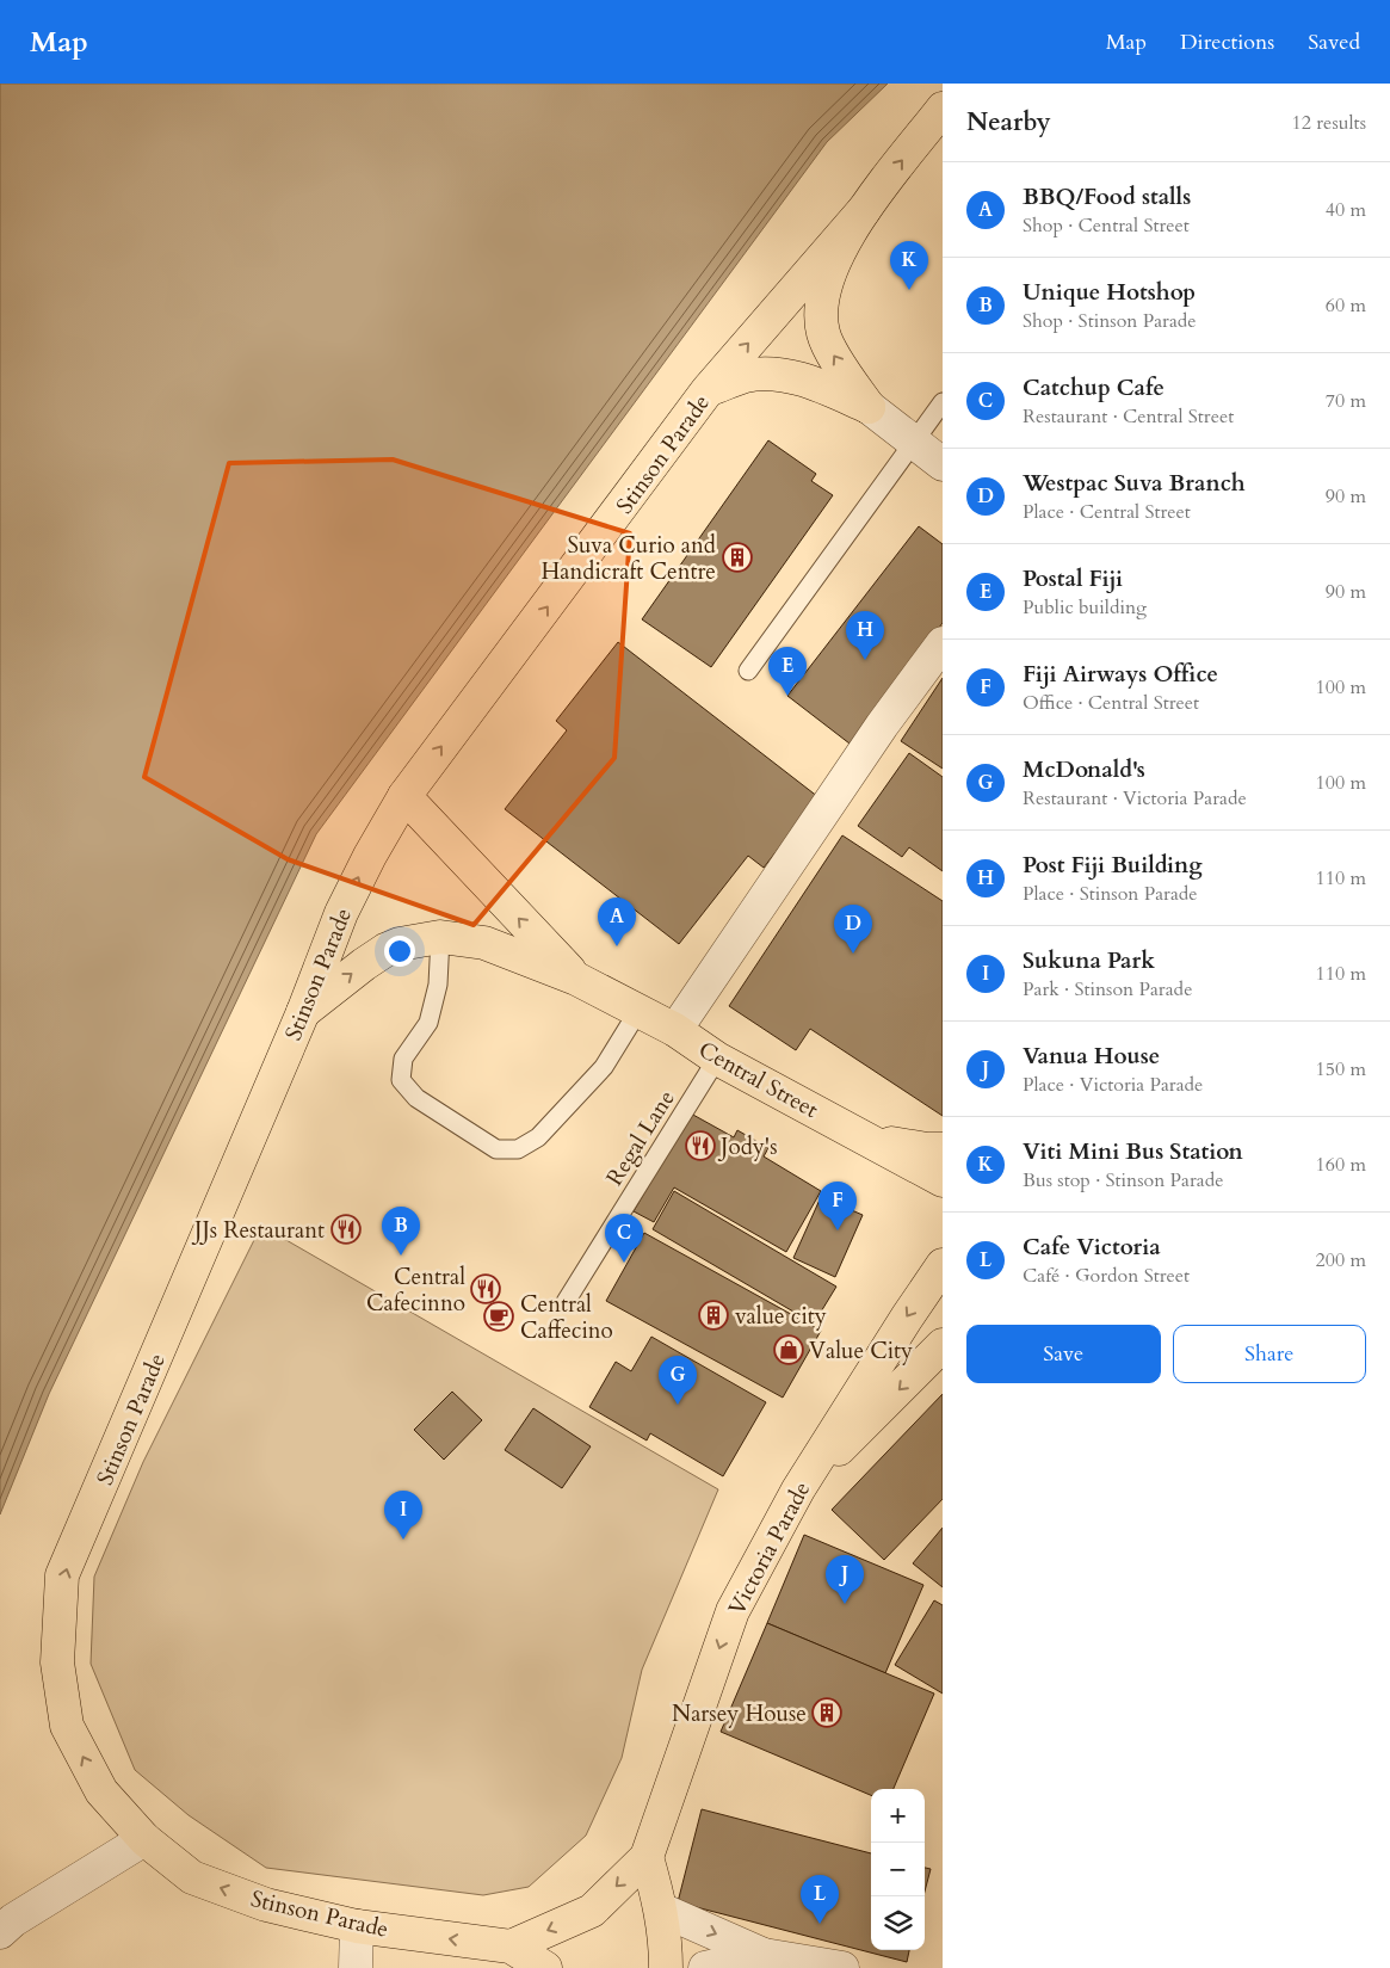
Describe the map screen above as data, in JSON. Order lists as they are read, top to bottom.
{
  "streets": {
    "main road": ["Stinson Parade", "Central Street", "Victoria Parade"],
    "lane": ["Regal Lane"]
  },
  "crossings": [
    ["Stinson Parade", "Central Street"],
    ["Stinson Parade", "Victoria Parade"],
    ["Central Street", "Regal Lane"]
  ],
  "one_way": ["Victoria Parade"],
  "places": {
    "building": ["Suva Curio and Handicraft Centre", "value city", "Narsey House"],
    "restaurant": ["Jody's", "JJs Restaurant", "Central Cafecinno"],
    "cafe": ["Central Caffecino"],
    "shop": ["Value City"]
  },
  "page": {
    "header": "Map",
    "nav": ["Map", "Directions", "Saved"],
    "heading": ["Nearby", "12 results"],
    "list": [
      {
        "mark": "A",
        "name": "BBQ/Food stalls",
        "note": "Shop · Central Street",
        "value": "40 m"
      },
      {
        "mark": "B",
        "name": "Unique Hotshop",
        "note": "Shop · Stinson Parade",
        "value": "60 m"
      },
      {
        "mark": "C",
        "name": "Catchup Cafe",
        "note": "Restaurant · Central Street",
        "value": "70 m"
      },
      {
        "mark": "D",
        "name": "Westpac Suva Branch",
        "note": "Place · Central Street",
        "value": "90 m"
      },
      {
        "mark": "E",
        "name": "Postal Fiji",
        "note": "Public building",
        "value": "90 m"
      },
      {
        "mark": "F",
        "name": "Fiji Airways Office",
        "note": "Office · Central Street",
        "value": "100 m"
      },
      {
        "mark": "G",
        "name": "McDonald's",
        "note": "Restaurant · Victoria Parade",
        "value": "100 m"
      },
      {
        "mark": "H",
        "name": "Post Fiji Building",
        "note": "Place · Stinson Parade",
        "value": "110 m"
      },
      {
        "mark": "I",
        "name": "Sukuna Park",
        "note": "Park · Stinson Parade",
        "value": "110 m"
      },
      {
        "mark": "J",
        "name": "Vanua House",
        "note": "Place · Victoria Parade",
        "value": "150 m"
      },
      {
        "mark": "K",
        "name": "Viti Mini Bus Station",
        "note": "Bus stop · Stinson Parade",
        "value": "160 m"
      },
      {
        "mark": "L",
        "name": "Cafe Victoria",
        "note": "Café · Gordon Street",
        "value": "200 m"
      }
    ],
    "pins": [
      "K",
      "H",
      "E",
      "A",
      "D",
      "F",
      "B",
      "C",
      "G",
      "I",
      "J",
      "L"
    ],
    "buttons": ["Save", "Share"],
    "map_buttons": ["+", "−"]
  }
}
